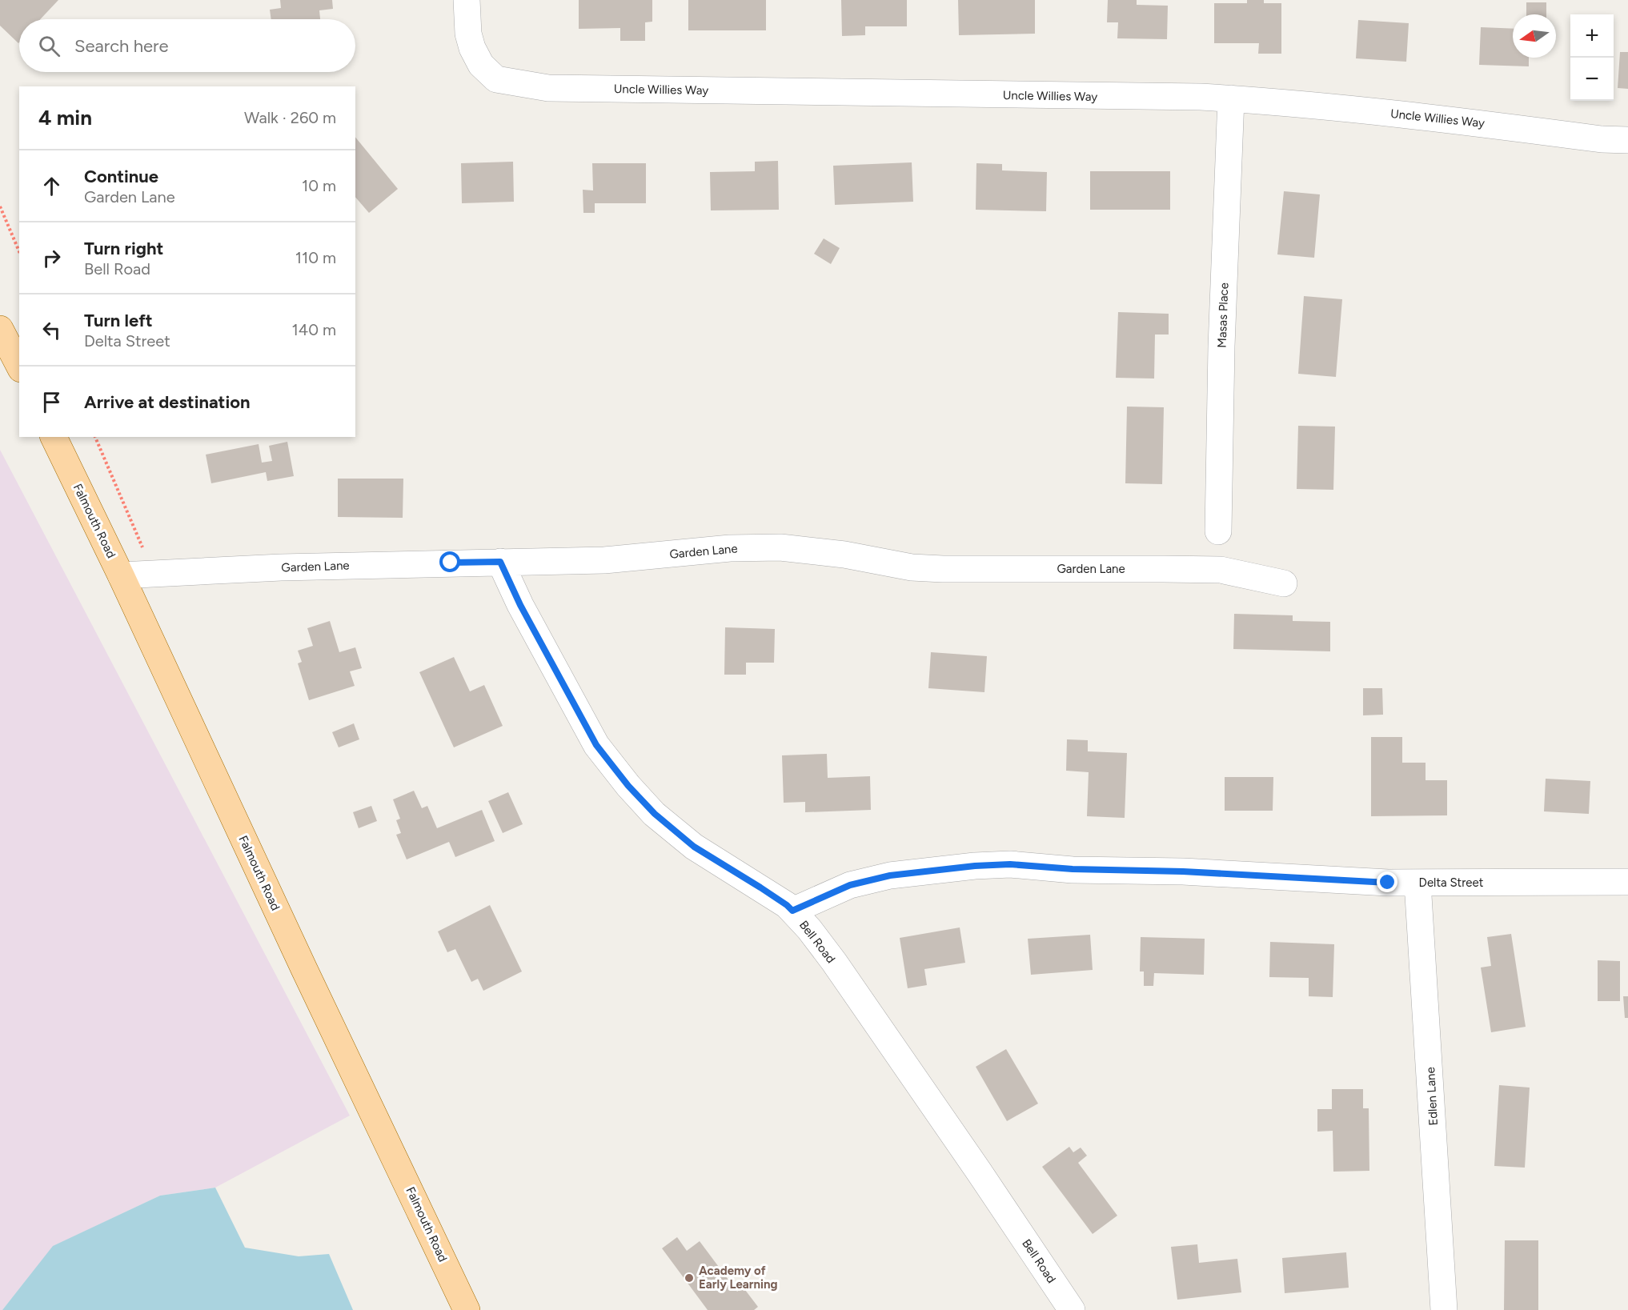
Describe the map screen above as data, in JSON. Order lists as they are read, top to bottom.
{
  "streets": {
    "main road": ["Falmouth Road"],
    "street": [
      "Uncle Willies Way",
      "Masas Place",
      "Garden Lane",
      "Delta Street",
      "Bell Road",
      "Edlen Lane"
    ]
  },
  "crossings": [
    ["Uncle Willies Way", "Masas Place"],
    ["Falmouth Road", "Garden Lane"],
    ["Garden Lane", "Bell Road"],
    ["Delta Street", "Bell Road"],
    ["Delta Street", "Edlen Lane"]
  ],
  "places": ["Academy of Early Learning"],
  "north": "left",
  "page": {
    "map_buttons": ["+", "−"],
    "search": "Search here",
    "heading": ["4 min", "Walk · 260 m"],
    "list": [
      ["Continue", "Garden Lane", "10 m"],
      ["Turn right", "Bell Road", "110 m"],
      ["Turn left", "Delta Street", "140 m"],
      "Arrive at destination"
    ]
  }
}
